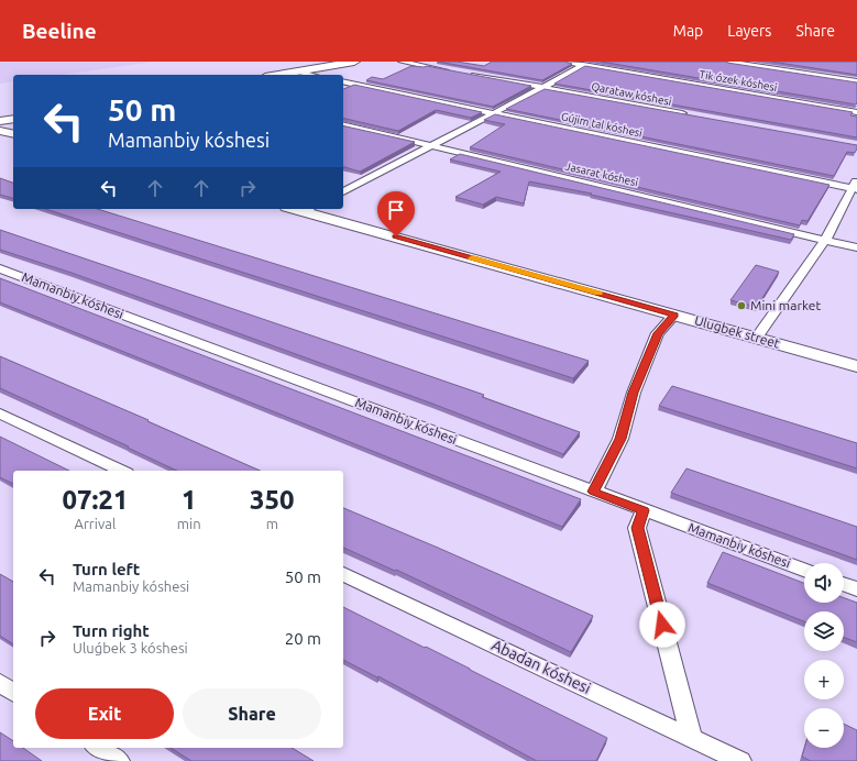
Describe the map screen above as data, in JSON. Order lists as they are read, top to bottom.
{
  "streets": {
    "street": [
      "Tik ózek kóshesi",
      "Qarataw kóshesi",
      "Gújim tal kóshesi",
      "Jasarat kóshesi",
      "Mamanbiy kóshesi",
      "Ulugbek street",
      "Abadan kóshesi"
    ]
  },
  "places": ["Mini market"],
  "page": {
    "header": "Beeline",
    "nav": ["Map", "Layers", "Share"],
    "turn": ["50 m", "Mamanbiy kóshesi"],
    "eta": [
      "07:21",
      "Arrival",
      "1",
      "min",
      "350",
      "m"
    ],
    "list": [
      {
        "name": "Turn left",
        "note": "Mamanbiy kóshesi",
        "value": "50 m"
      },
      {
        "name": "Turn right",
        "note": "Uluǵbek 3 kóshesi",
        "value": "20 m"
      }
    ],
    "map_buttons": ["+", "−"],
    "buttons": ["Exit", "Share"]
  }
}
